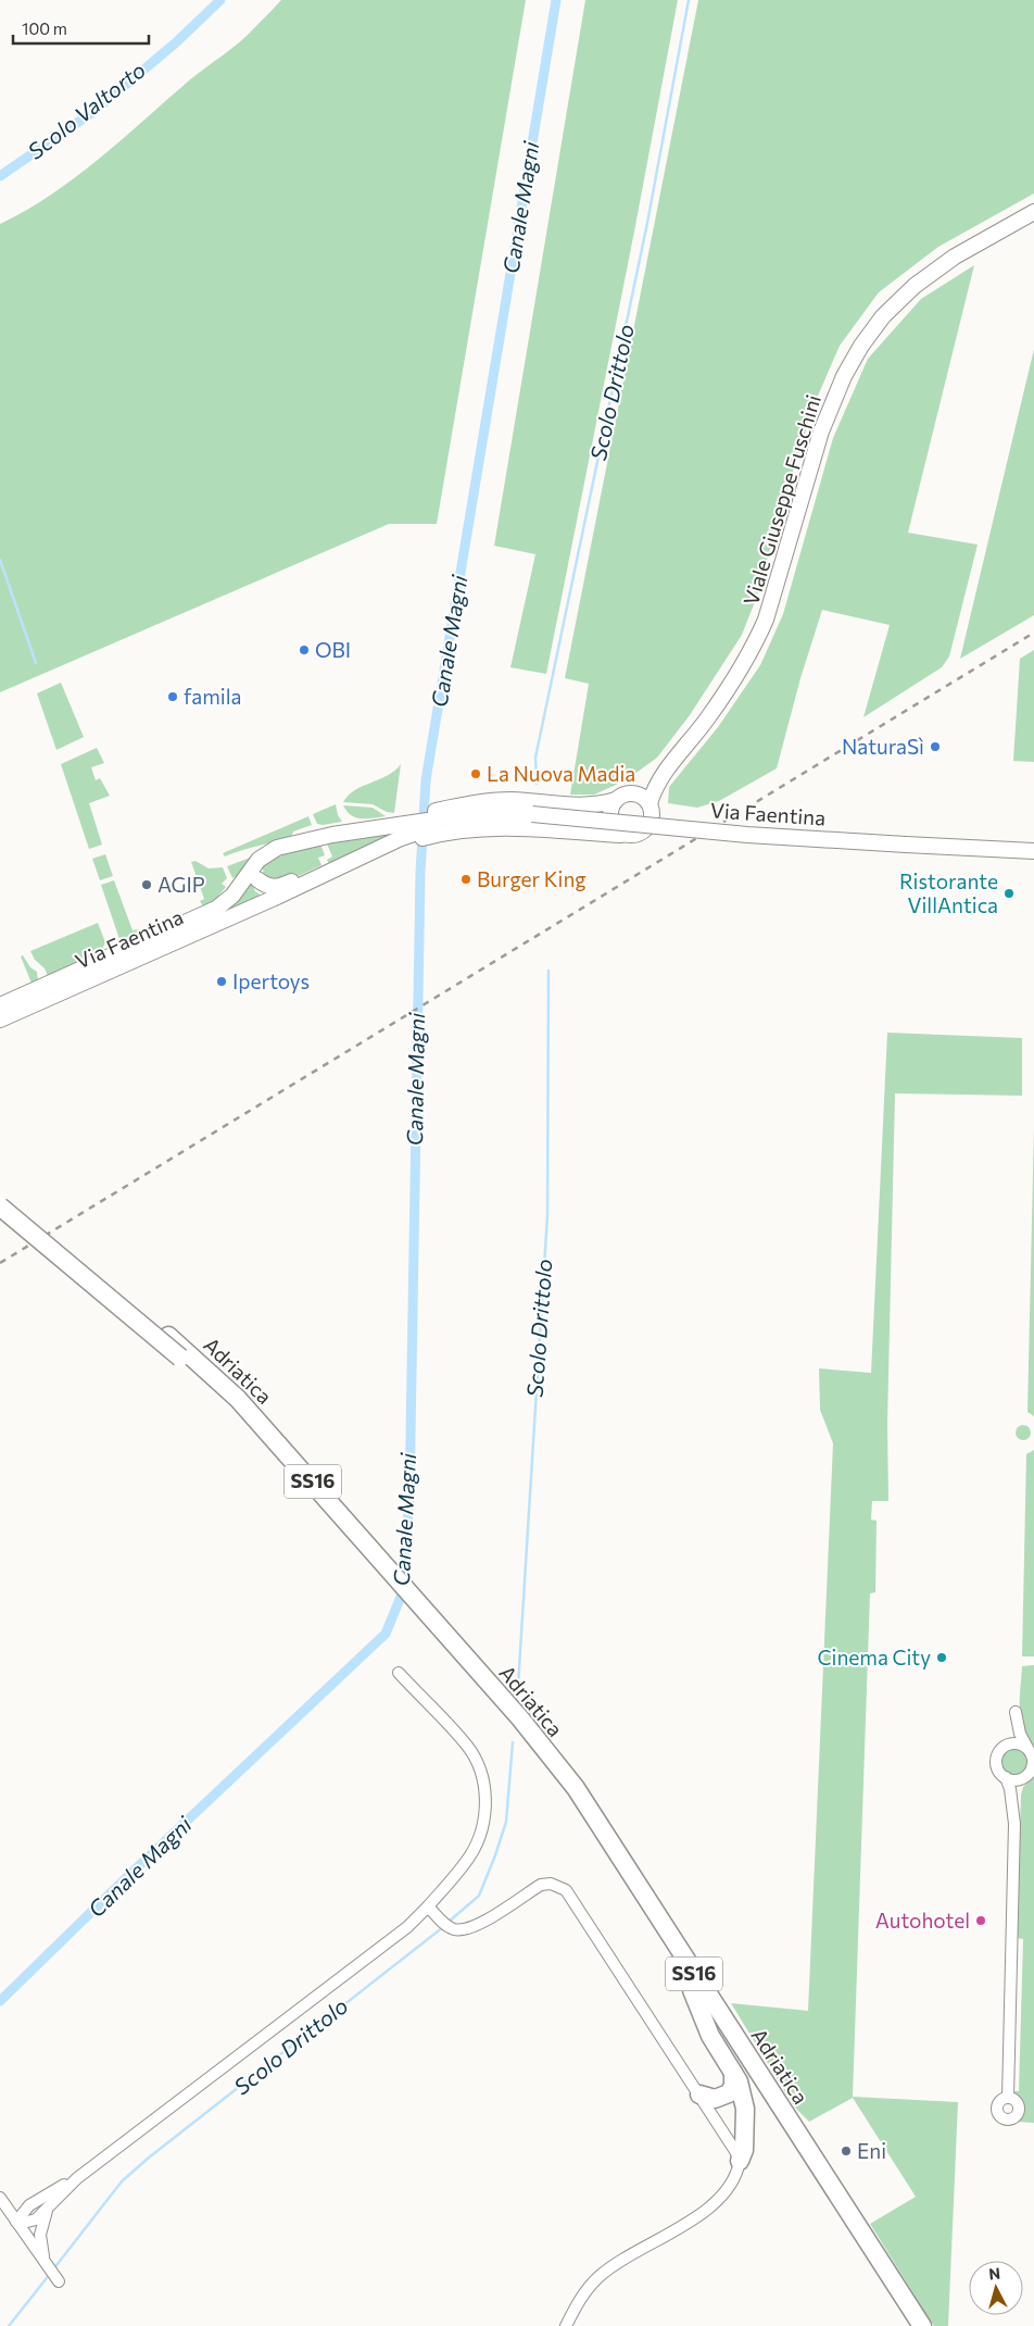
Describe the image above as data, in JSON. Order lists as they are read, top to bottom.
{
  "streets": {
    "highway": ["Adriatica", "SS16"],
    "main road": ["Viale Giuseppe Fuschini", "Via Faentina"]
  },
  "water": ["Scolo Valtorto", "Canale Magni", "Scolo Drittolo"],
  "places": [
    "OBI",
    "famila",
    "NaturaSì",
    "La Nuova Madia",
    "Burger King",
    "AGIP",
    "Ristorante VillAntica",
    "Ipertoys",
    "Cinema City",
    "Autohotel",
    "Eni"
  ],
  "scale_bar": "100 m",
  "north": "top"
}
